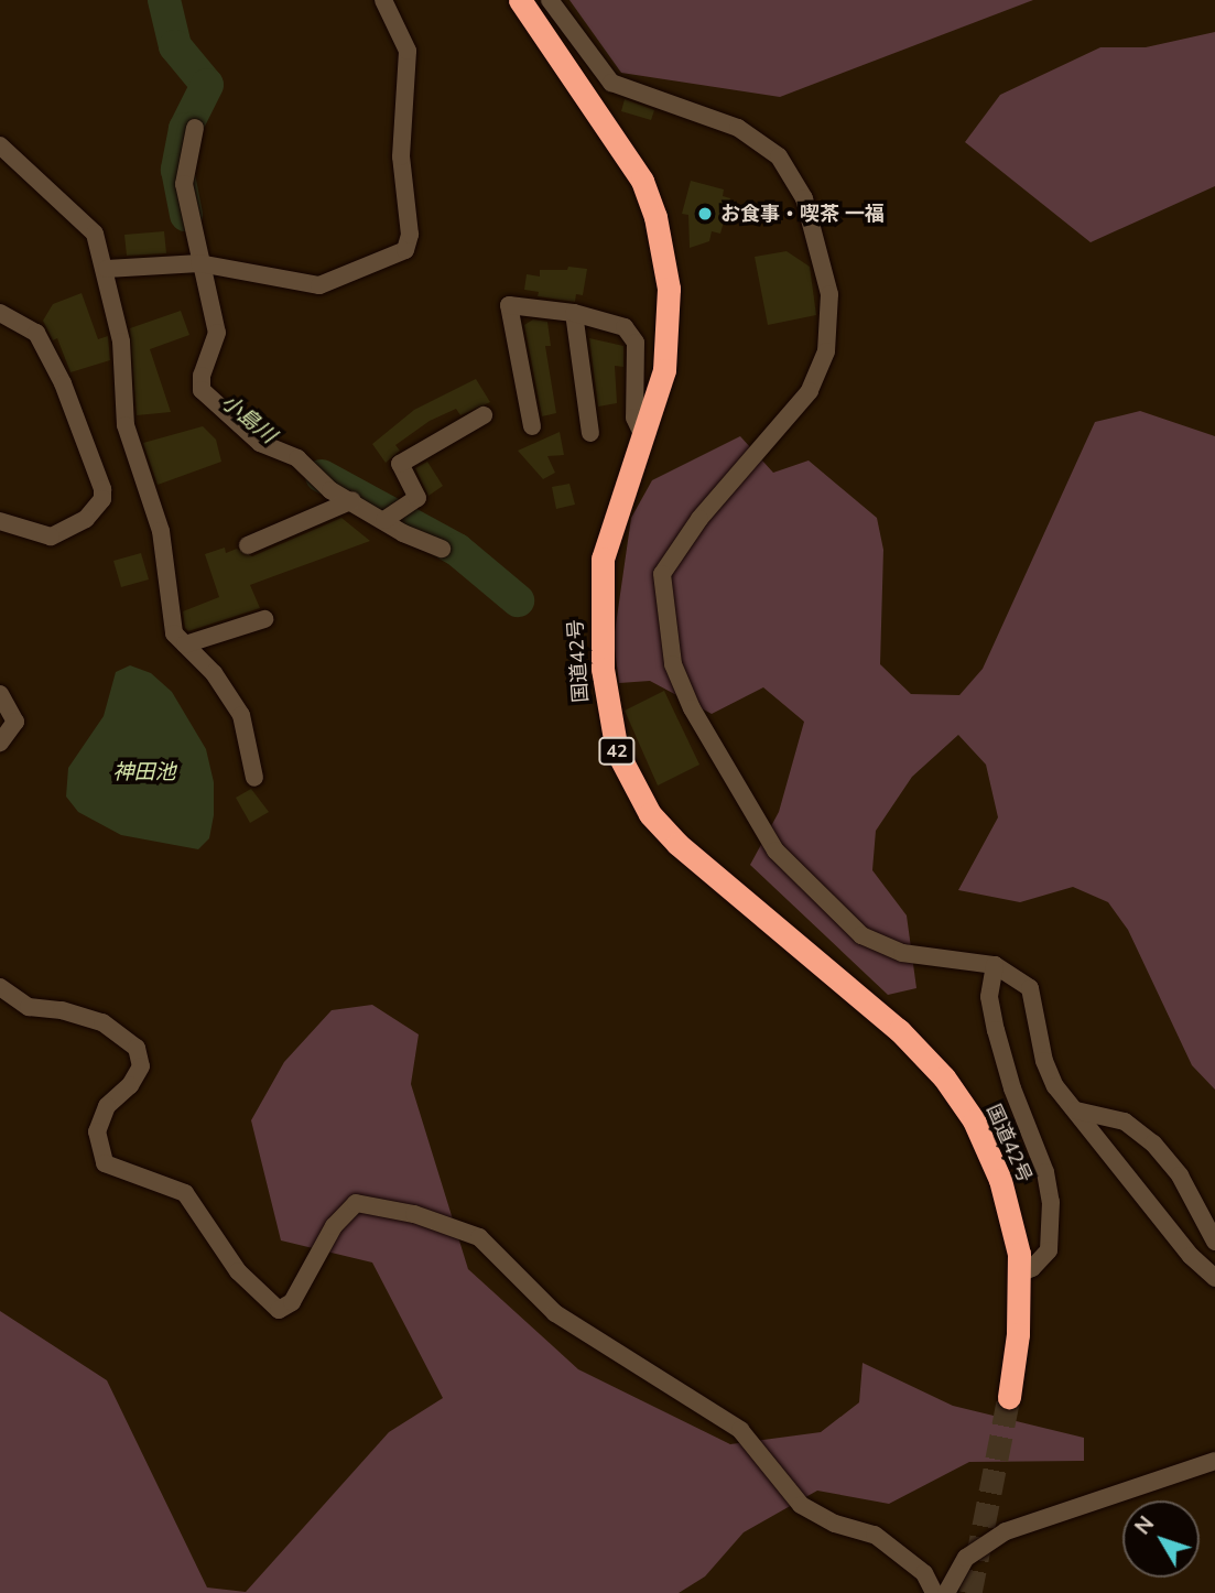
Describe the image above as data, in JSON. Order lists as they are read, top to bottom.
{
  "streets": {
    "highway": ["国道42号", "42"]
  },
  "water": ["小島川", "神田池"],
  "places": ["お食事・喫茶 一福"],
  "north": "top left"
}
